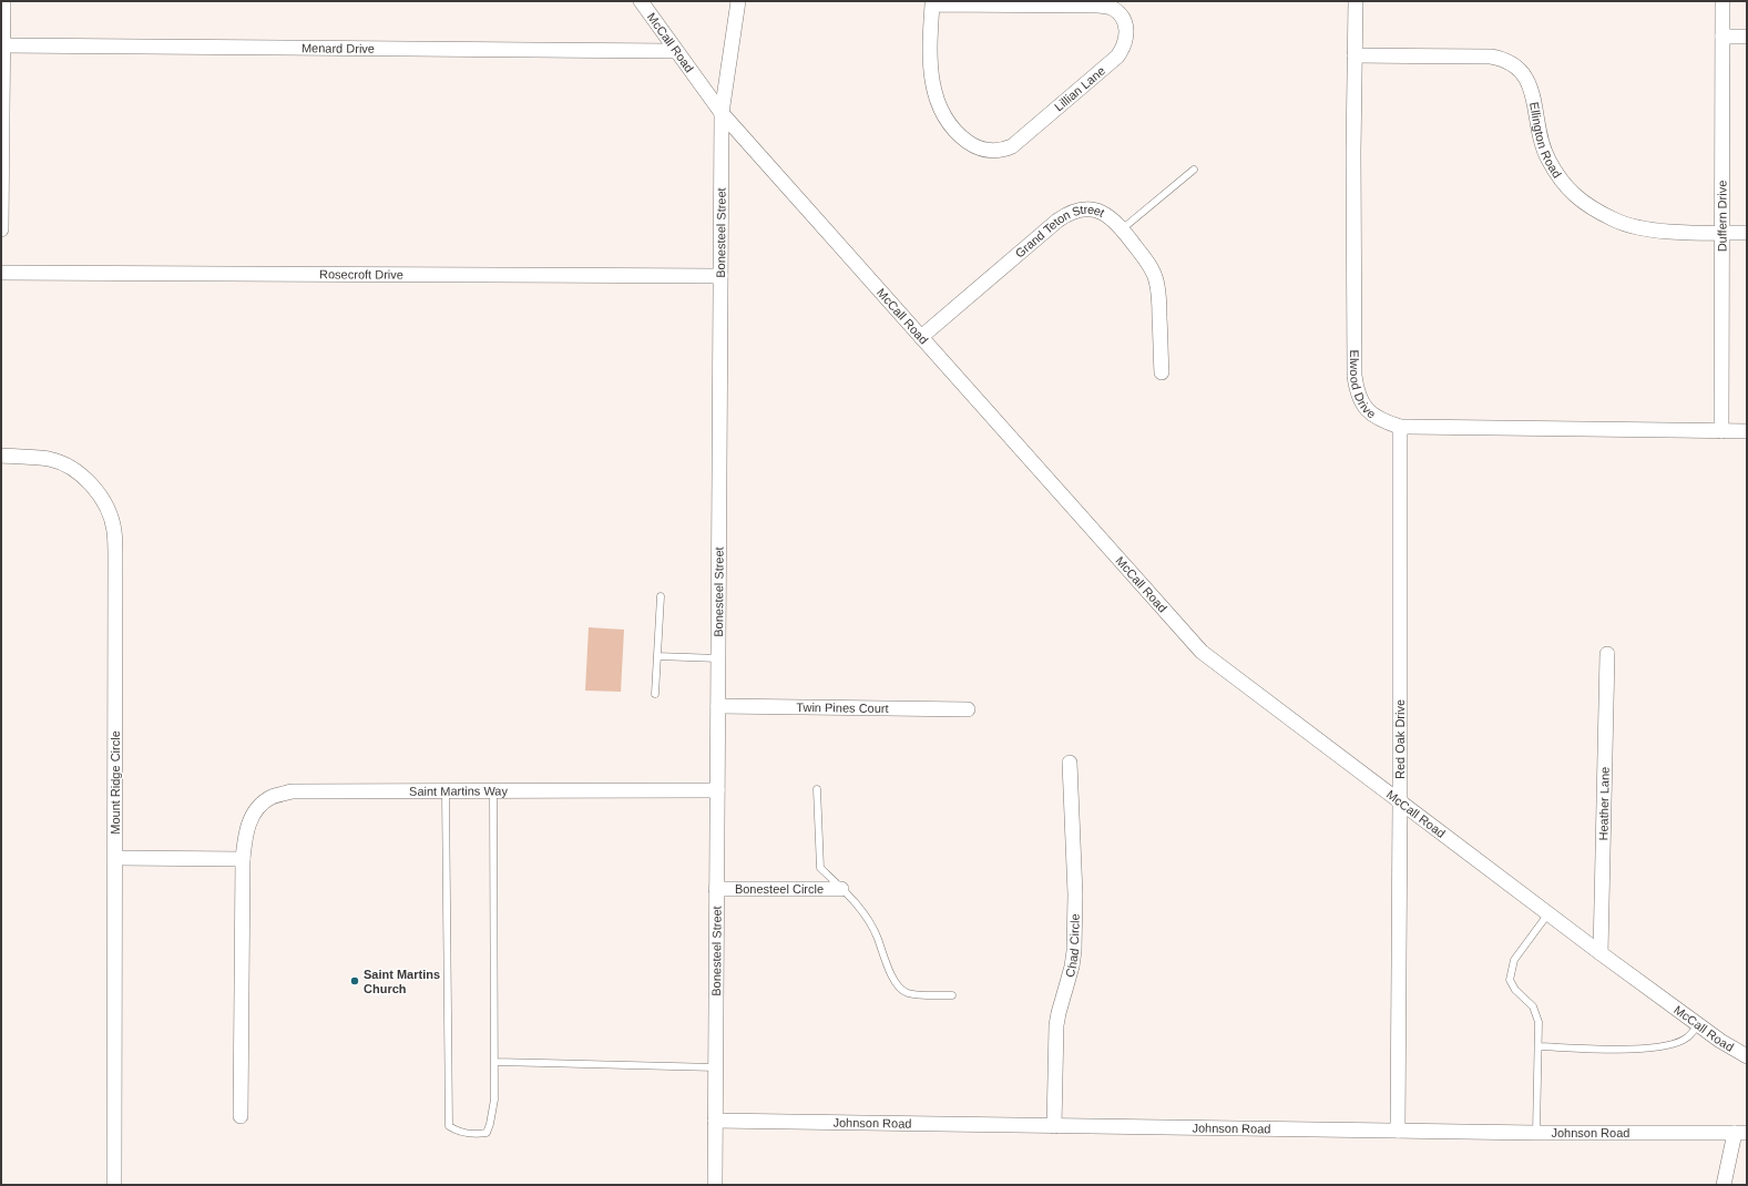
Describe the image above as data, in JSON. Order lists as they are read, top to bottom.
{
  "streets": {
    "street": [
      "McCall Road",
      "Menard Drive",
      "Lillian Lane",
      "Ellington Road",
      "Duffern Drive",
      "Bonesteel Street",
      "Grand Teton Street",
      "Rosecroft Drive",
      "Elwood Drive",
      "Twin Pines Court",
      "Red Oak Drive",
      "Mount Ridge Circle",
      "Saint Martins Way",
      "Heather Lane",
      "Bonesteel Circle",
      "Chad Circle",
      "Johnson Road"
    ]
  },
  "crossings": [
    ["McCall Road", "Menard Drive"],
    ["McCall Road", "Bonesteel Street"],
    ["McCall Road", "Grand Teton Street"],
    ["McCall Road", "Red Oak Drive"],
    ["McCall Road", "Heather Lane"],
    ["Ellington Road", "Duffern Drive"],
    ["Ellington Road", "Elwood Drive"],
    ["Duffern Drive", "Elwood Drive"],
    ["Bonesteel Street", "Rosecroft Drive"],
    ["Bonesteel Street", "Twin Pines Court"],
    ["Bonesteel Street", "Saint Martins Way"],
    ["Bonesteel Street", "Bonesteel Circle"],
    ["Bonesteel Street", "Johnson Road"],
    ["Elwood Drive", "Red Oak Drive"],
    ["Red Oak Drive", "Johnson Road"],
    ["Chad Circle", "Johnson Road"]
  ],
  "places": ["Saint Martins Church"]
}
